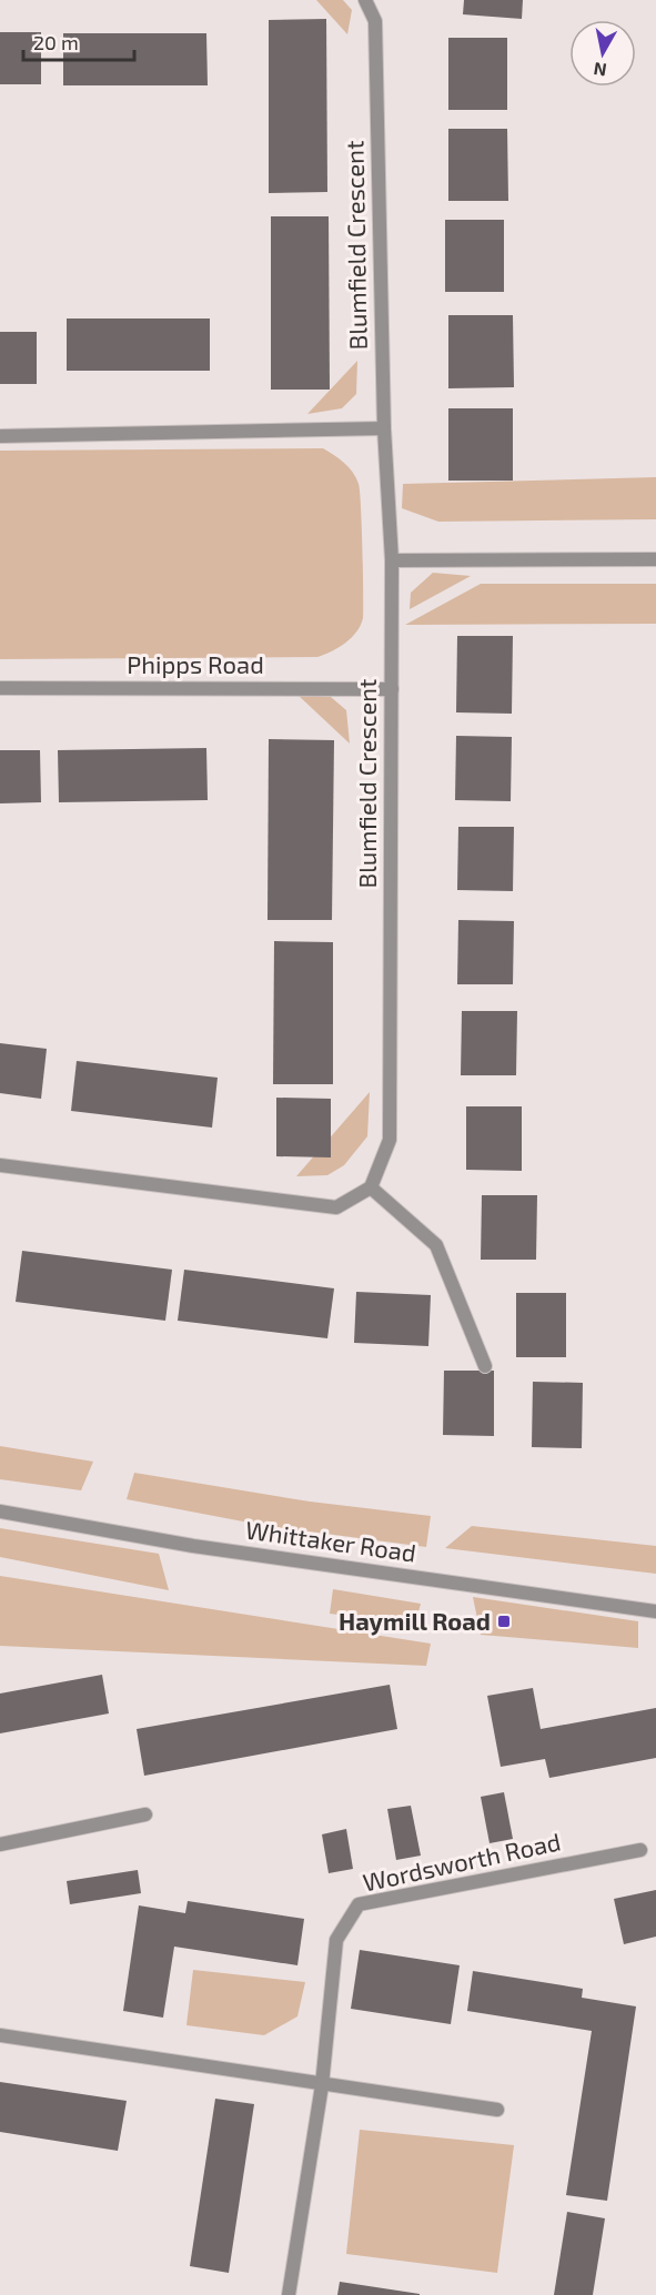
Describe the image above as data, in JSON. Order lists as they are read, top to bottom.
{
  "streets": {
    "street": [
      "Blumfield Crescent",
      "Phipps Road",
      "Whittaker Road",
      "Wordsworth Road"
    ]
  },
  "crossings": [
    ["Blumfield Crescent", "Phipps Road"]
  ],
  "places": {
    "transit": ["Haymill Road"]
  },
  "scale_bar": "20 m",
  "north": "bottom"
}
